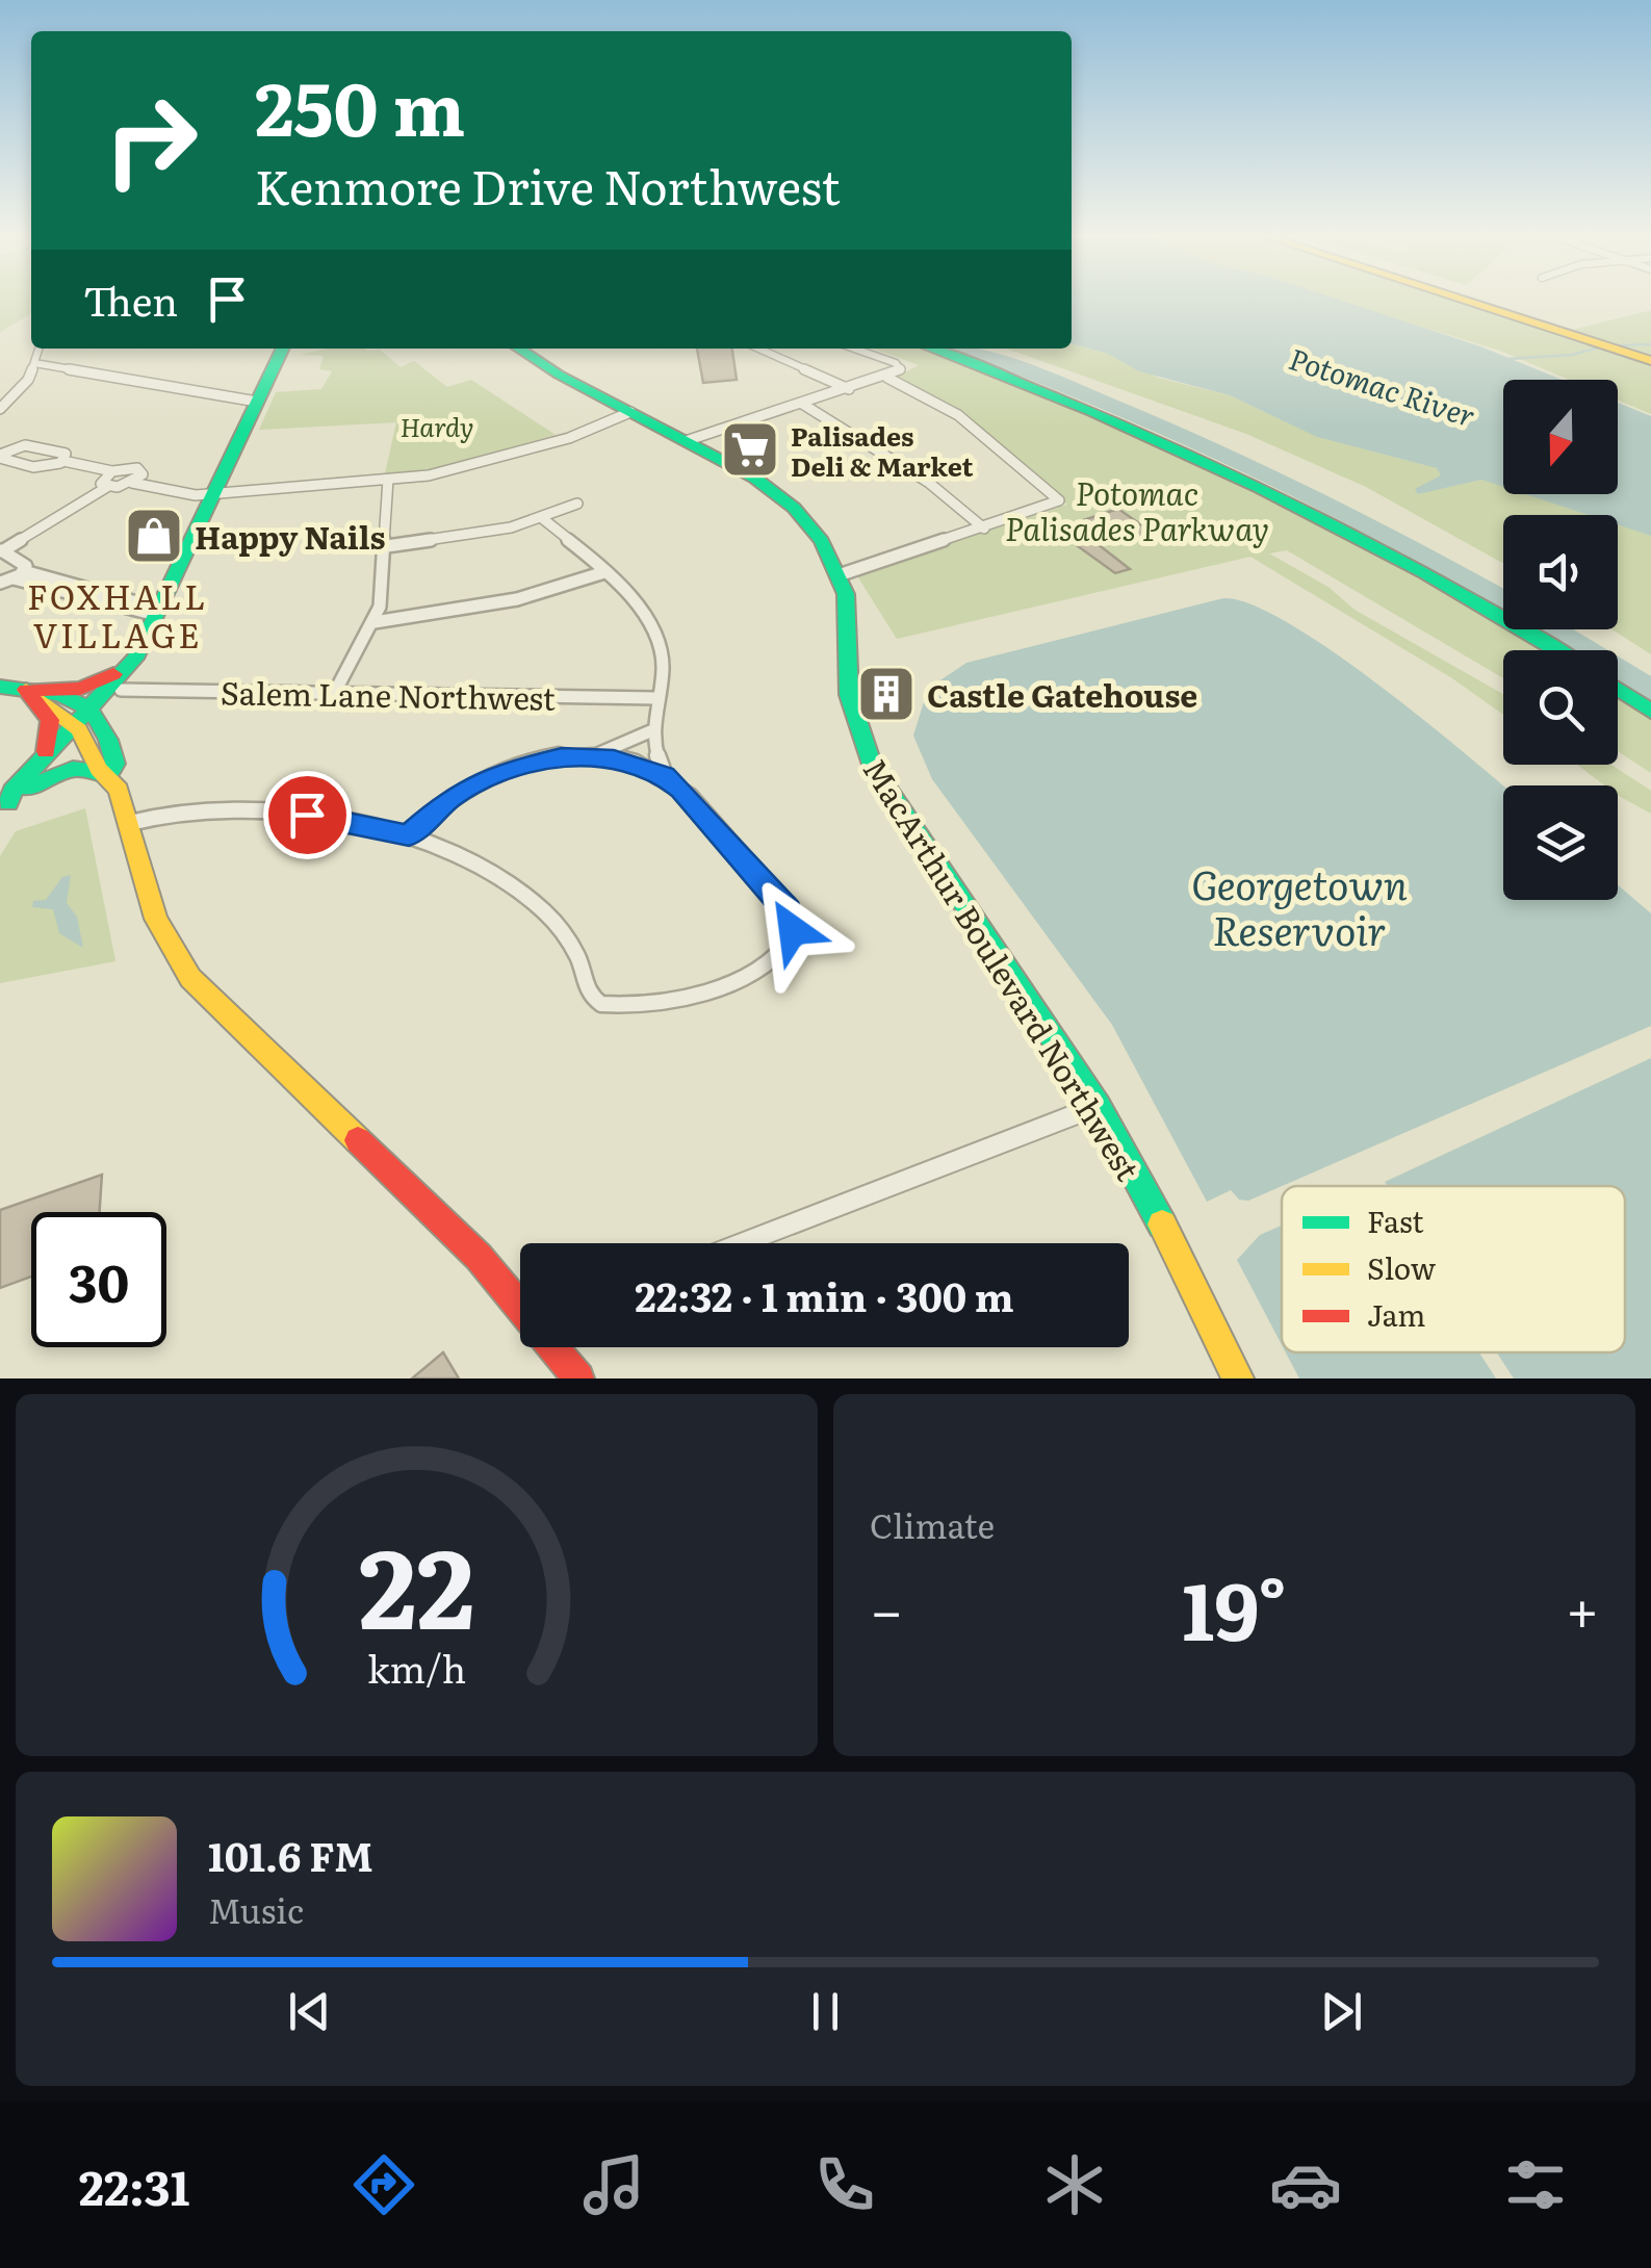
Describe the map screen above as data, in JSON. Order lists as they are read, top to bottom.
{
  "streets": {
    "main road": ["MacArthur Boulevard Northwest"],
    "street": ["Salem Lane Northwest"]
  },
  "districts": ["FOXHALL VILLAGE"],
  "water": ["Potomac River", "Georgetown Reservoir"],
  "parks": ["Hardy", "Potomac Palisades Parkway"],
  "places": {
    "supermarket": ["Palisades Deli & Market"],
    "shop": ["Happy Nails"],
    "building": ["Castle Gatehouse"]
  },
  "legend": ["Fast", "Slow", "Jam"],
  "north": "bottom",
  "page": {
    "turn": ["250 m", "Kenmore Drive Northwest"],
    "then": "Then",
    "limit": "30",
    "trip": "22:32 · 1 min · 300 m",
    "tile": "Climate",
    "heat": ["−", "19°", "+"],
    "song": ["101.6 FM", "Music"],
    "tabs": "22:31",
    "gauge": ["22", "km/h"]
  }
}
